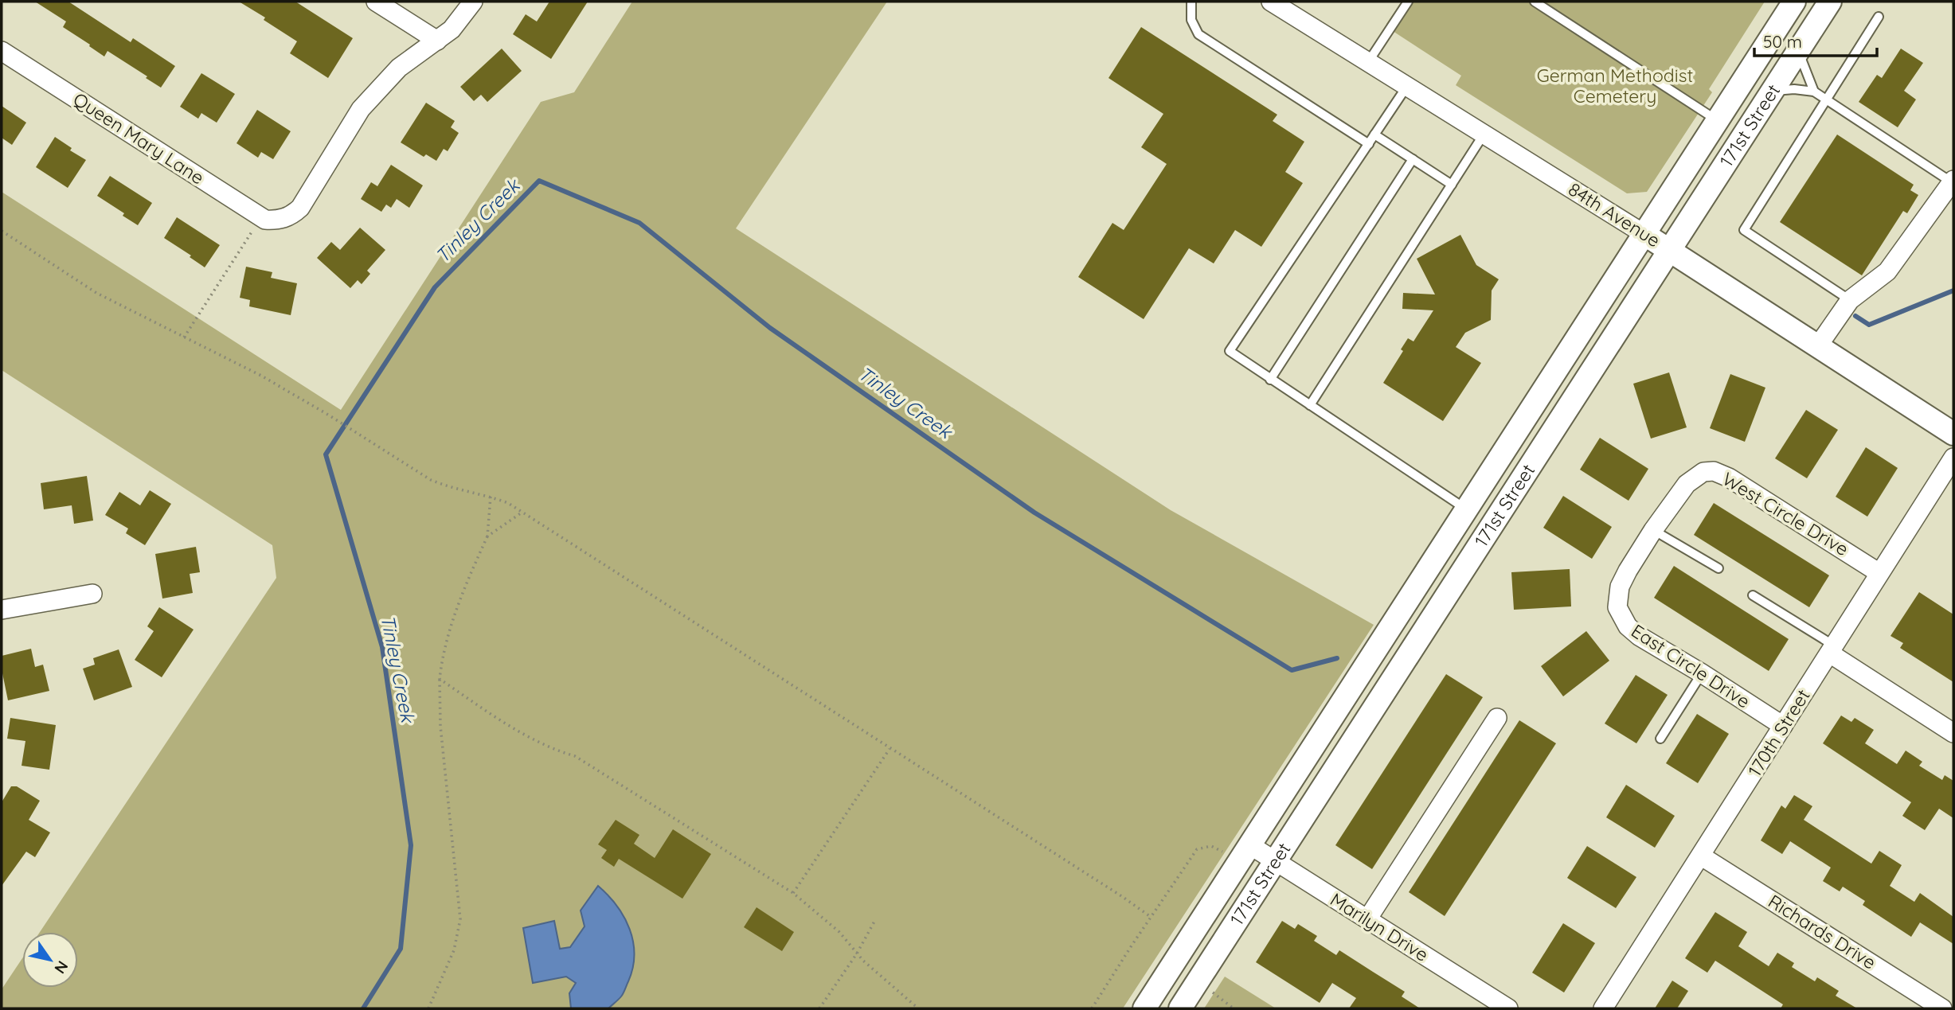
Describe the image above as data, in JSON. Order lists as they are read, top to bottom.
{
  "streets": {
    "street": [
      "171st Street",
      "Queen Mary Lane",
      "84th Avenue",
      "West Circle Drive",
      "East Circle Drive",
      "170th Street",
      "Marilyn Drive",
      "Richards Drive"
    ]
  },
  "crossings": [
    ["171st Street", "84th Avenue"],
    ["171st Street", "Marilyn Drive"],
    ["West Circle Drive", "East Circle Drive"],
    ["West Circle Drive", "170th Street"],
    ["East Circle Drive", "170th Street"],
    ["170th Street", "Richards Drive"]
  ],
  "water": ["Tinley Creek"],
  "parks": ["German Methodist Cemetery"],
  "scale_bar": "50 m",
  "north": "bottom right"
}
